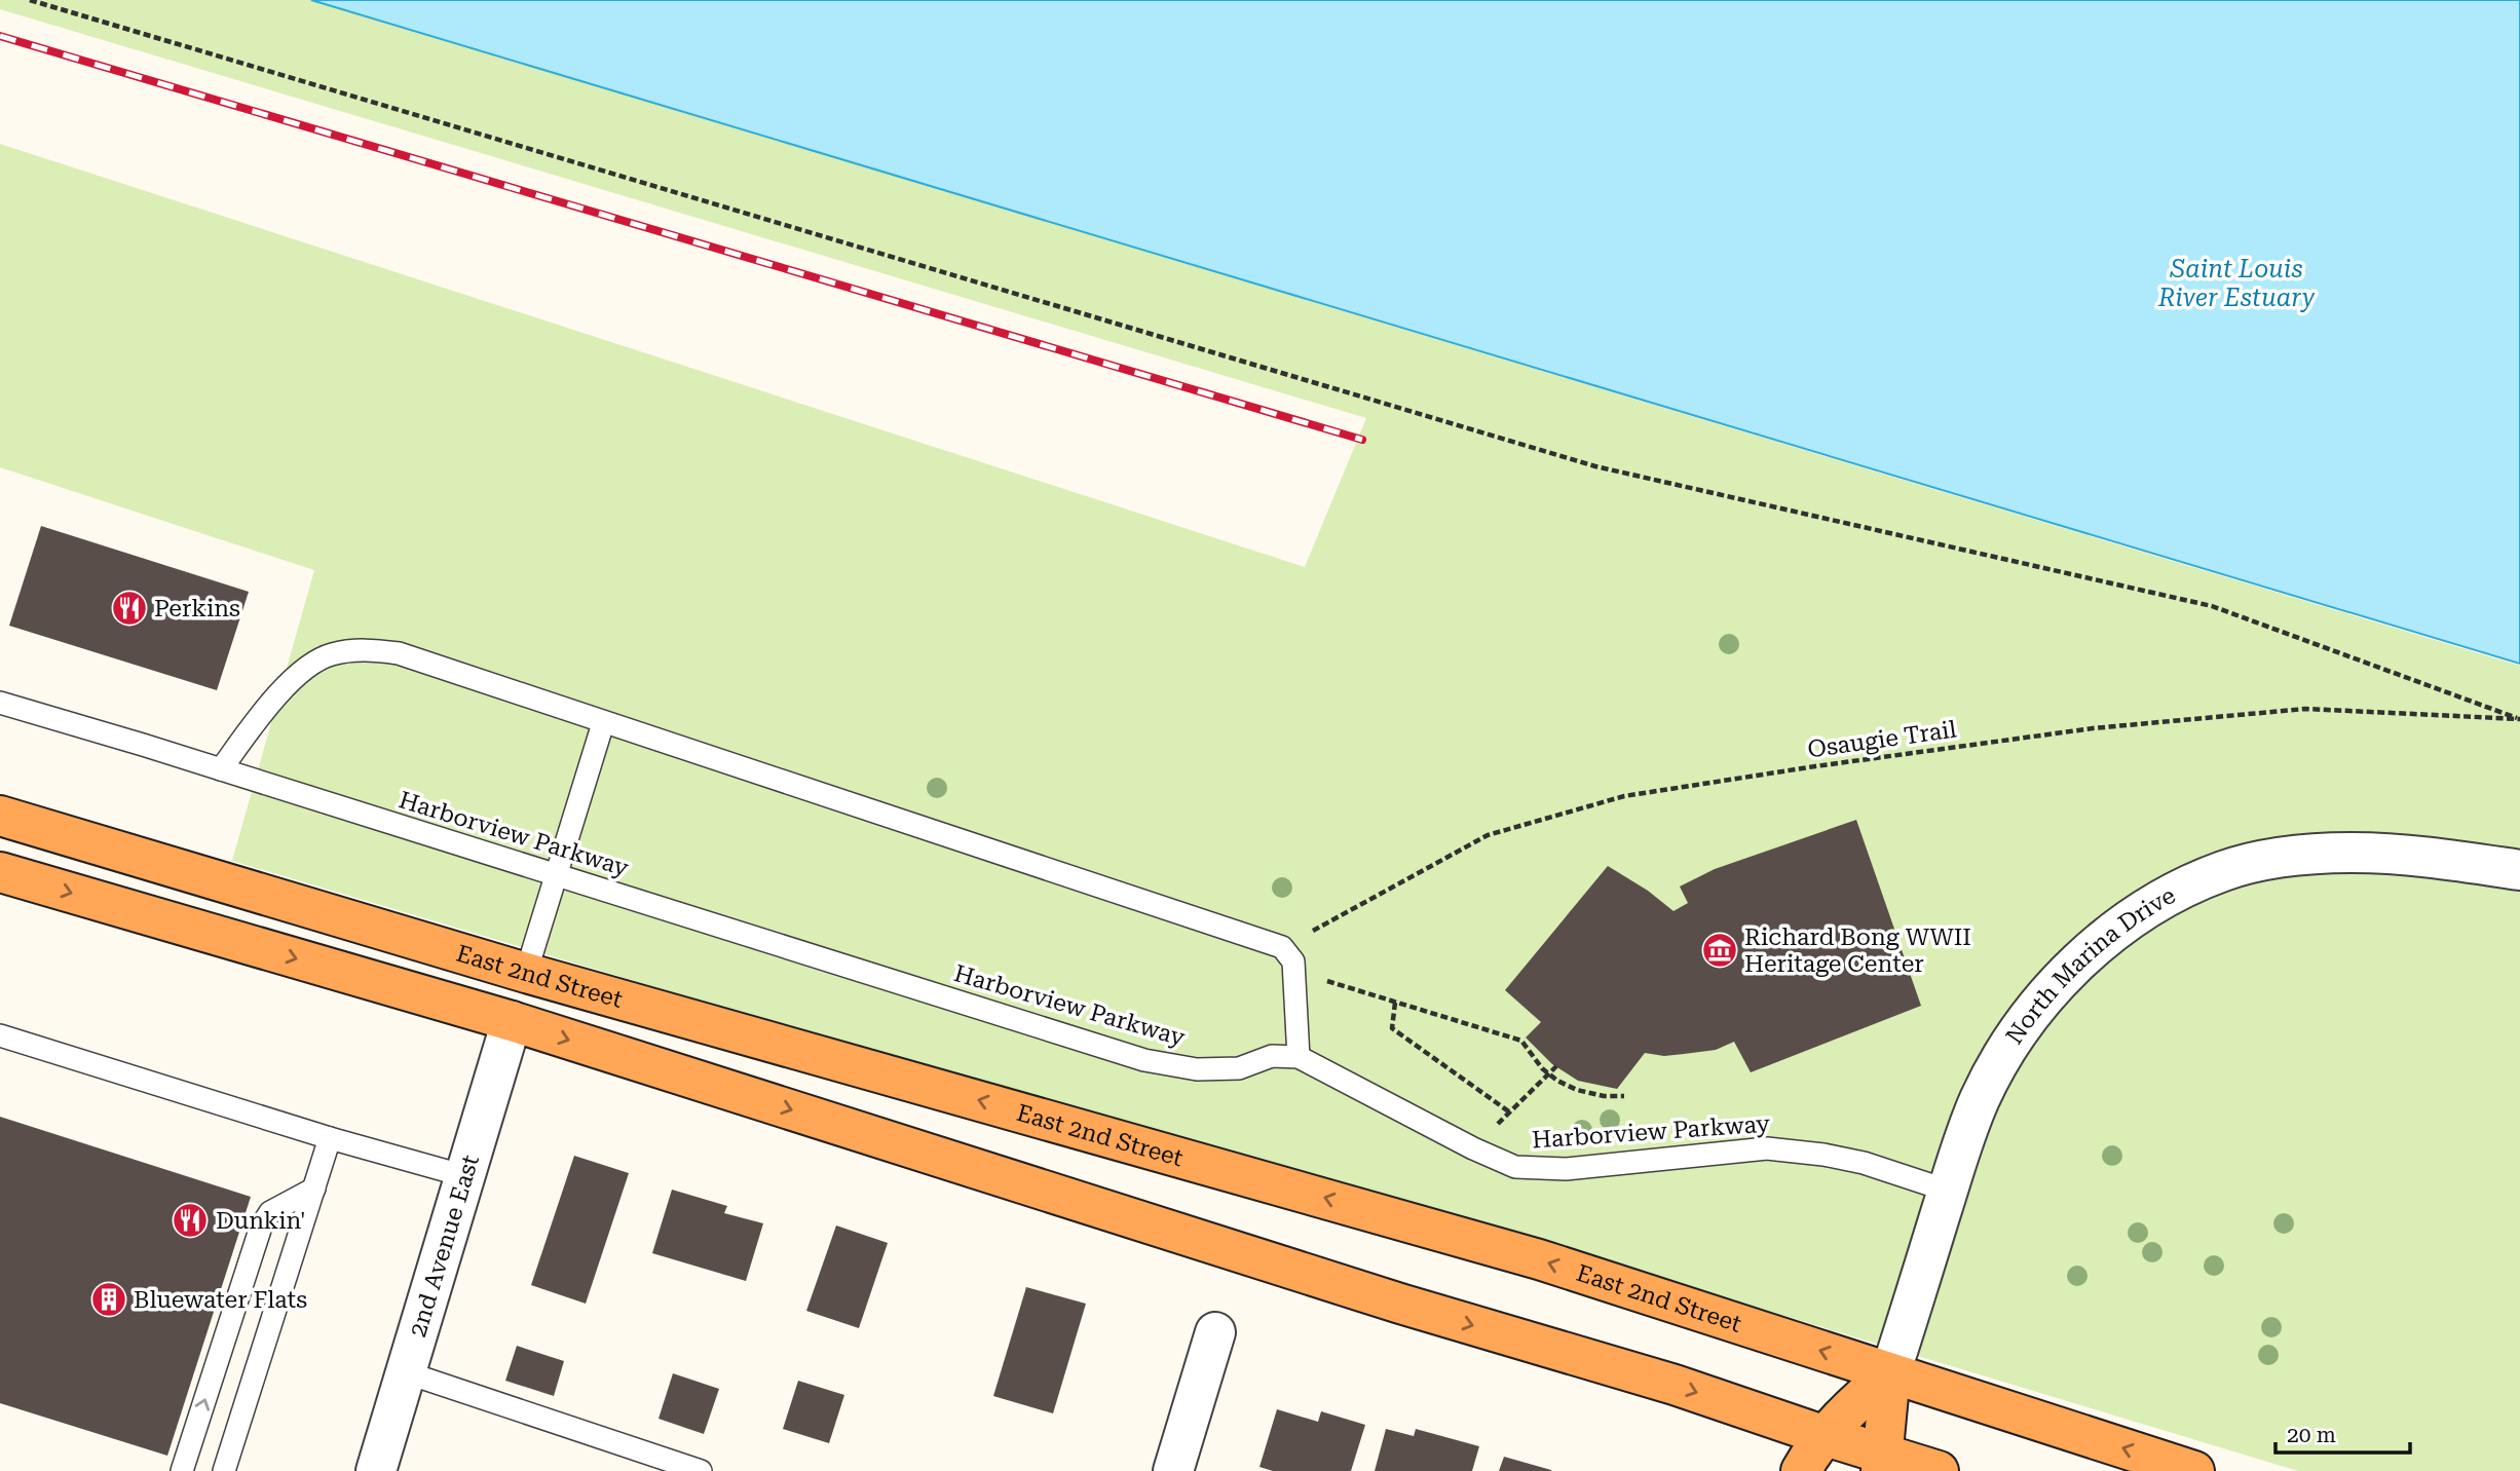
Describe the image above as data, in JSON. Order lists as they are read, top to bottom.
{
  "streets": {
    "highway": ["East 2nd Street"],
    "street": ["North Marina Drive", "2nd Avenue East"],
    "lane": ["Harborview Parkway"],
    "path": ["Osaugie Trail"]
  },
  "crossings": [
    ["Harborview Parkway", "North Marina Drive"],
    ["North Marina Drive", "East 2nd Street"]
  ],
  "water": ["Saint Louis River Estuary"],
  "places": {
    "restaurant": ["Perkins", "Dunkin'"],
    "museum": ["Richard Bong WWII Heritage Center"],
    "building": ["Bluewater Flats"]
  },
  "scale_bar": "20 m"
}
